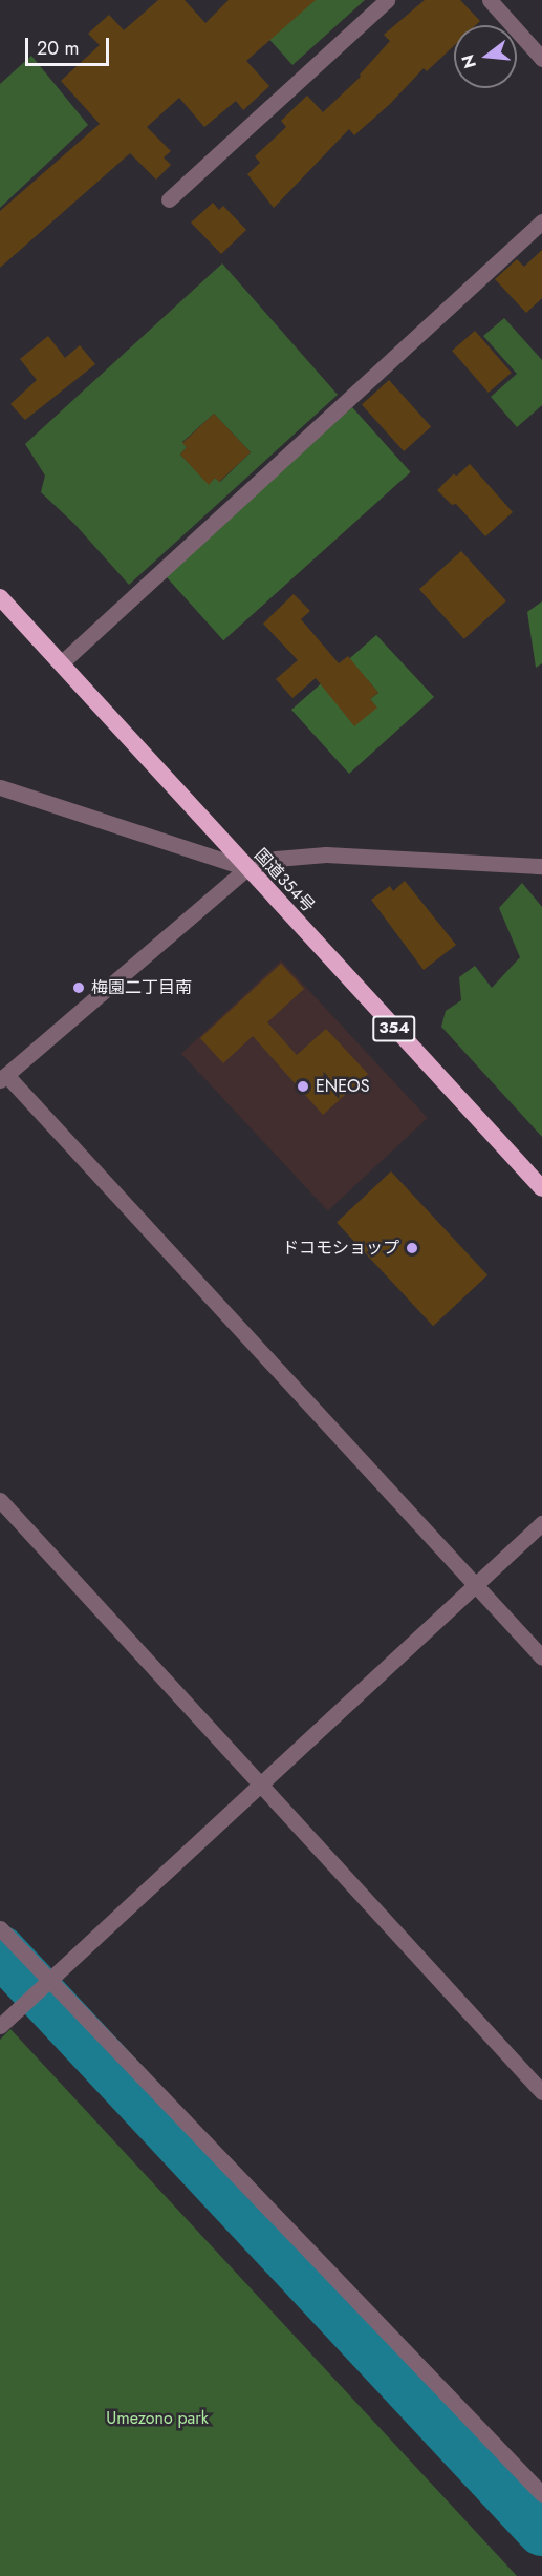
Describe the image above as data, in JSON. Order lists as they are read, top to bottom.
{
  "streets": {
    "highway": ["国道354号", "354"]
  },
  "parks": ["Umezono park"],
  "places": ["梅園二丁目南", "ENEOS", "ドコモショップ"],
  "scale_bar": "20 m",
  "north": "left"
}
